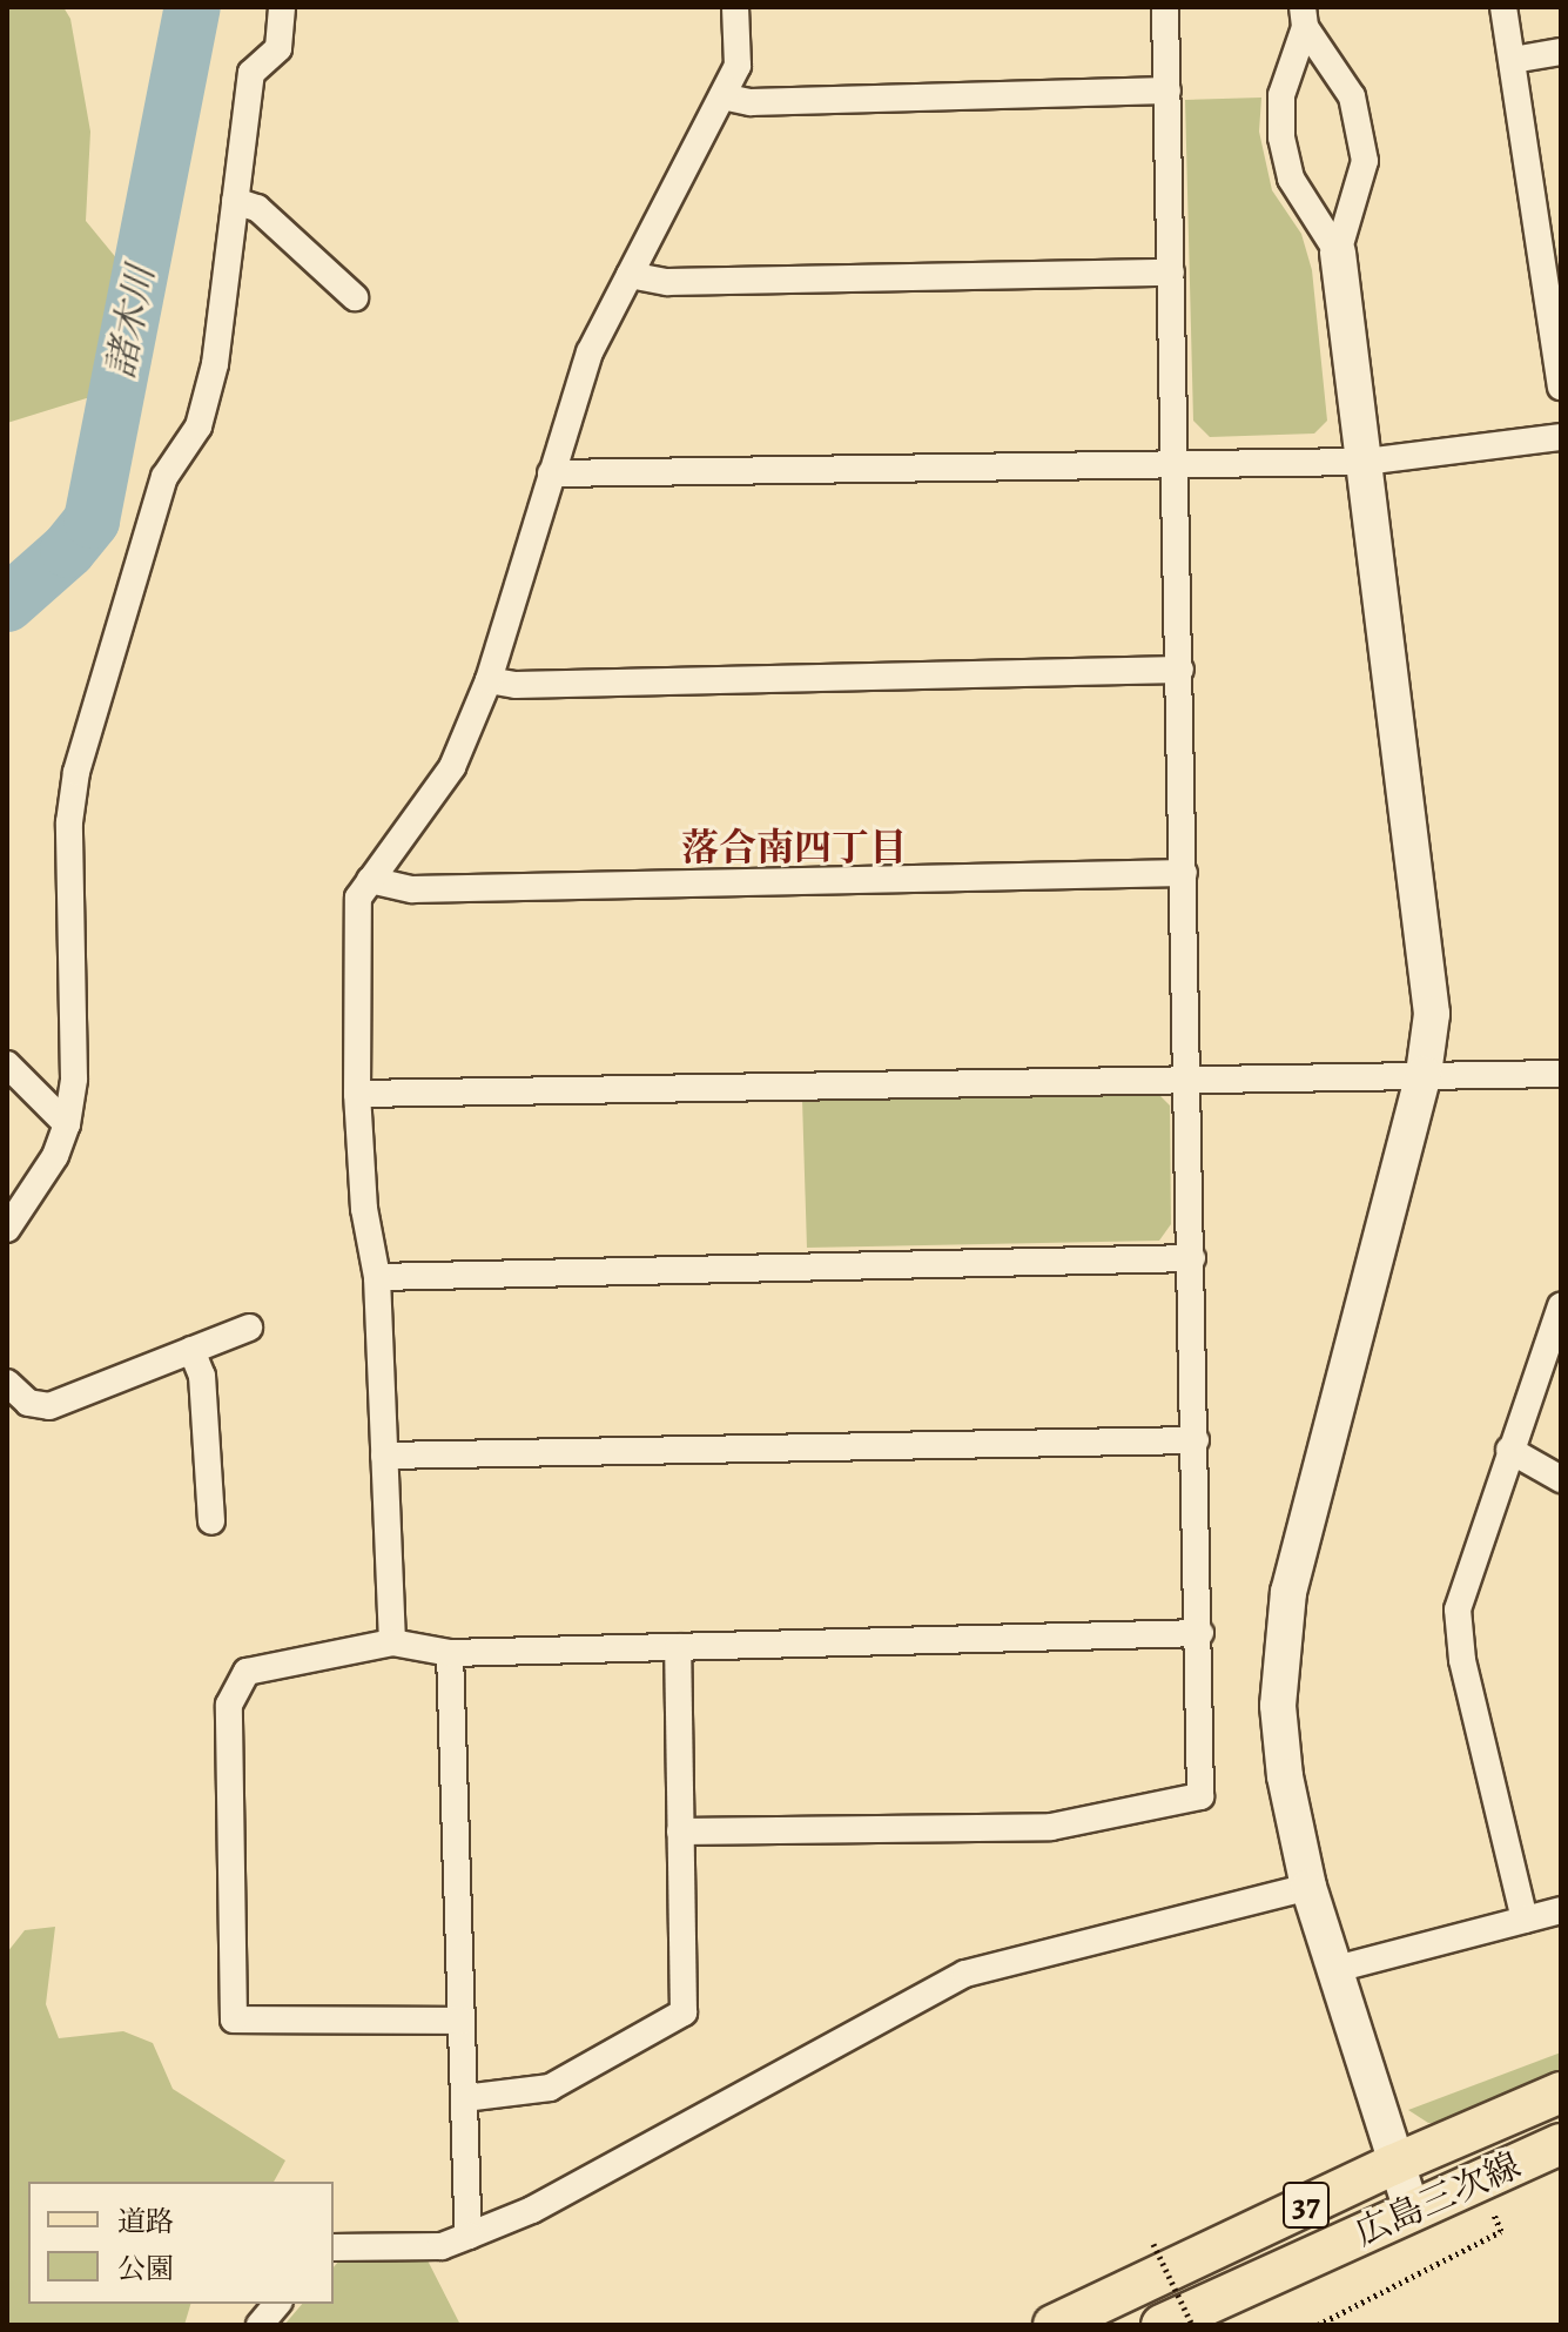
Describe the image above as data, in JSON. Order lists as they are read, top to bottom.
{
  "streets": {
    "main road": ["広島三次線", "37"]
  },
  "districts": ["落合南四丁目"],
  "water": ["諸木川"],
  "legend": ["道路", "公園"]
}
